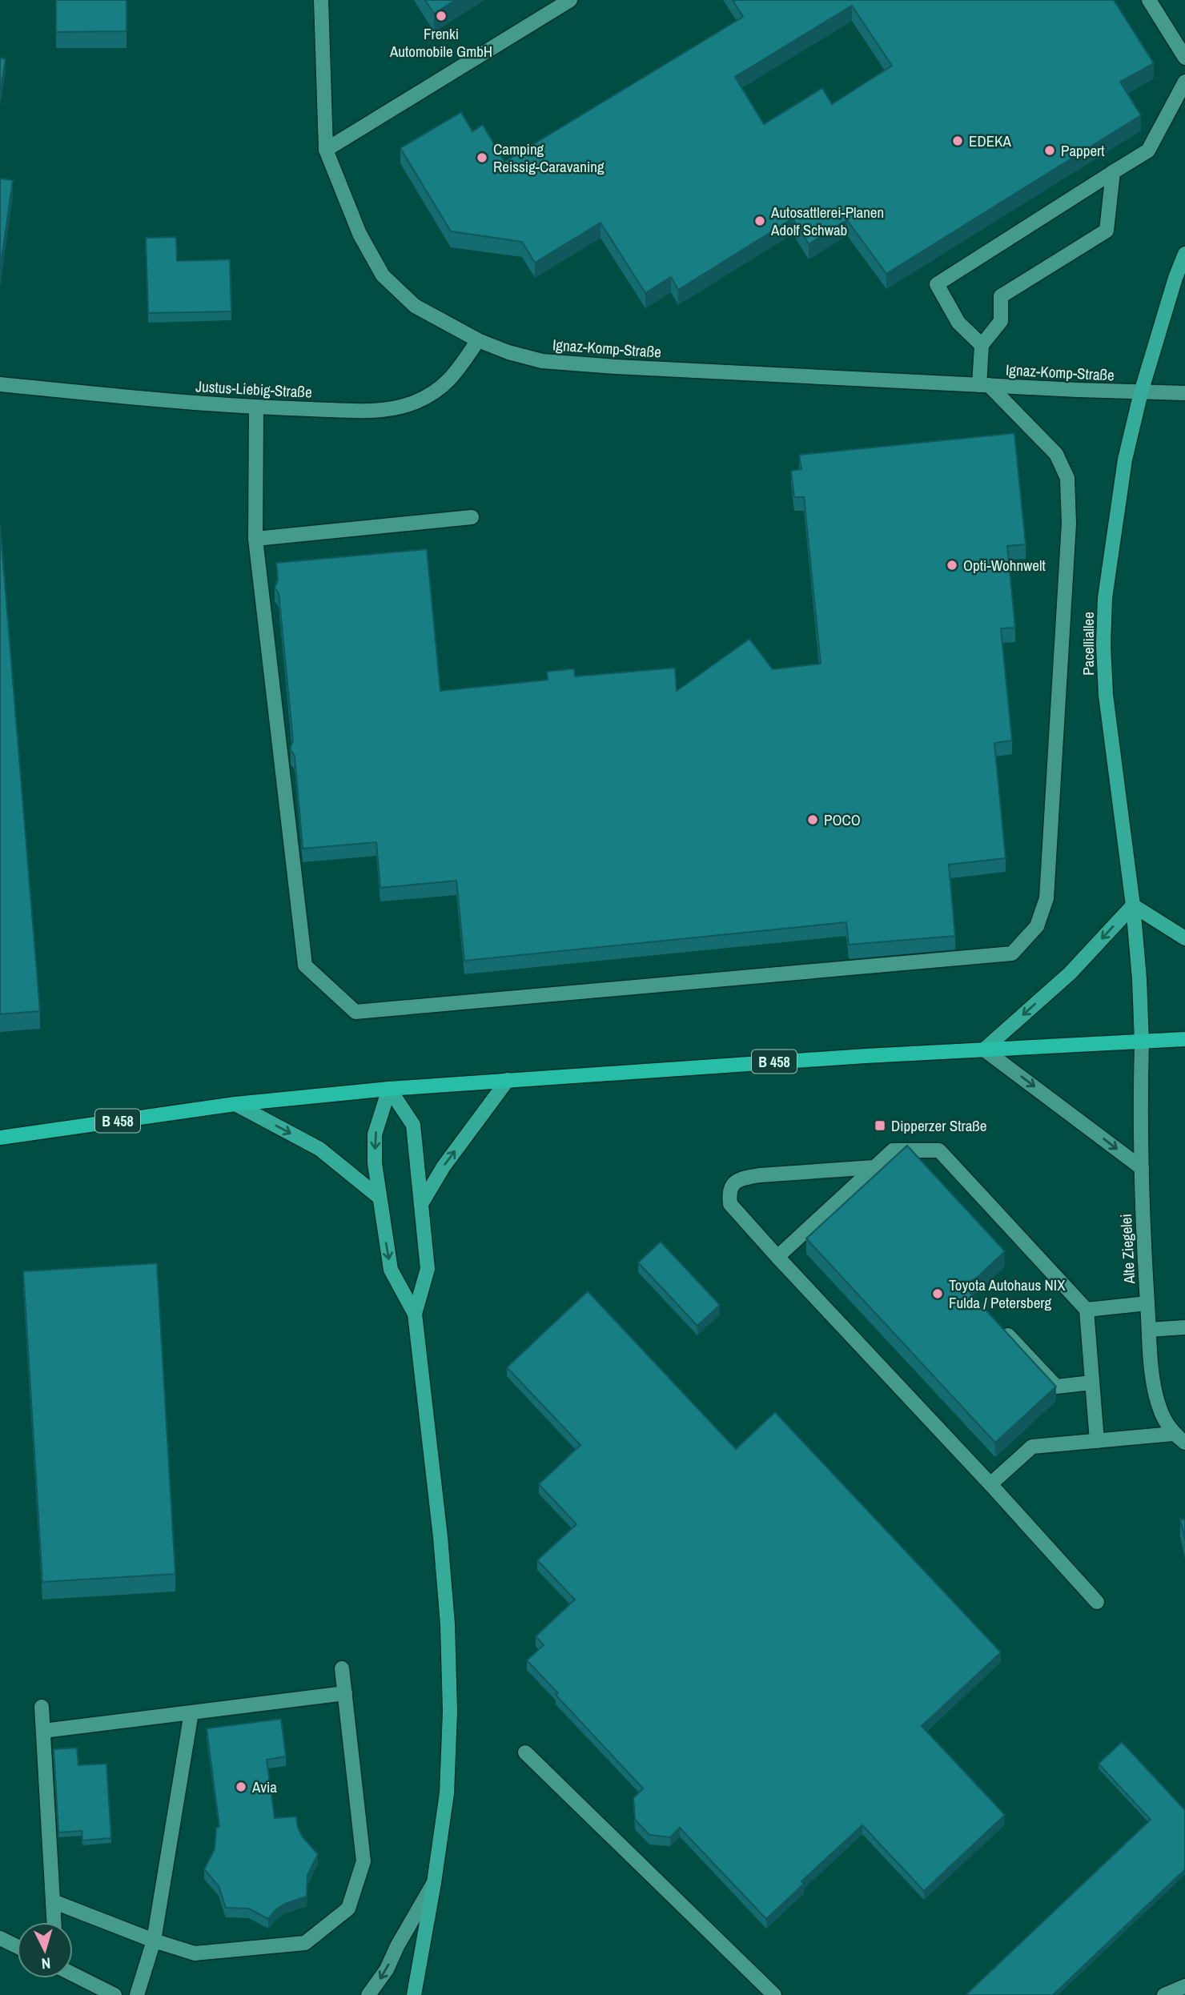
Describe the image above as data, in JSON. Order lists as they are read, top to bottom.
{
  "streets": {
    "main road": ["Pacelliallee", "B 458"],
    "street": ["Ignaz-Komp-Straße", "Justus-Liebig-Straße", "Alte Ziegelei"]
  },
  "crossings": [
    ["Ignaz-Komp-Straße", "Justus-Liebig-Straße"],
    ["Ignaz-Komp-Straße", "Pacelliallee"],
    ["Pacelliallee", "B 458"],
    ["Pacelliallee", "Alte Ziegelei"],
    ["B 458", "Alte Ziegelei"]
  ],
  "places": {
    "other": [
      "Frenki Automobile GmbH",
      "EDEKA",
      "Pappert",
      "Camping Reissig-Caravaning",
      "Autosattlerei-Planen Adolf Schwab",
      "Opti-Wohnwelt",
      "POCO",
      "Toyota Autohaus NIX Fulda / Petersberg",
      "Avia"
    ],
    "transit": ["Dipperzer Straße"]
  },
  "north": "bottom"
}
